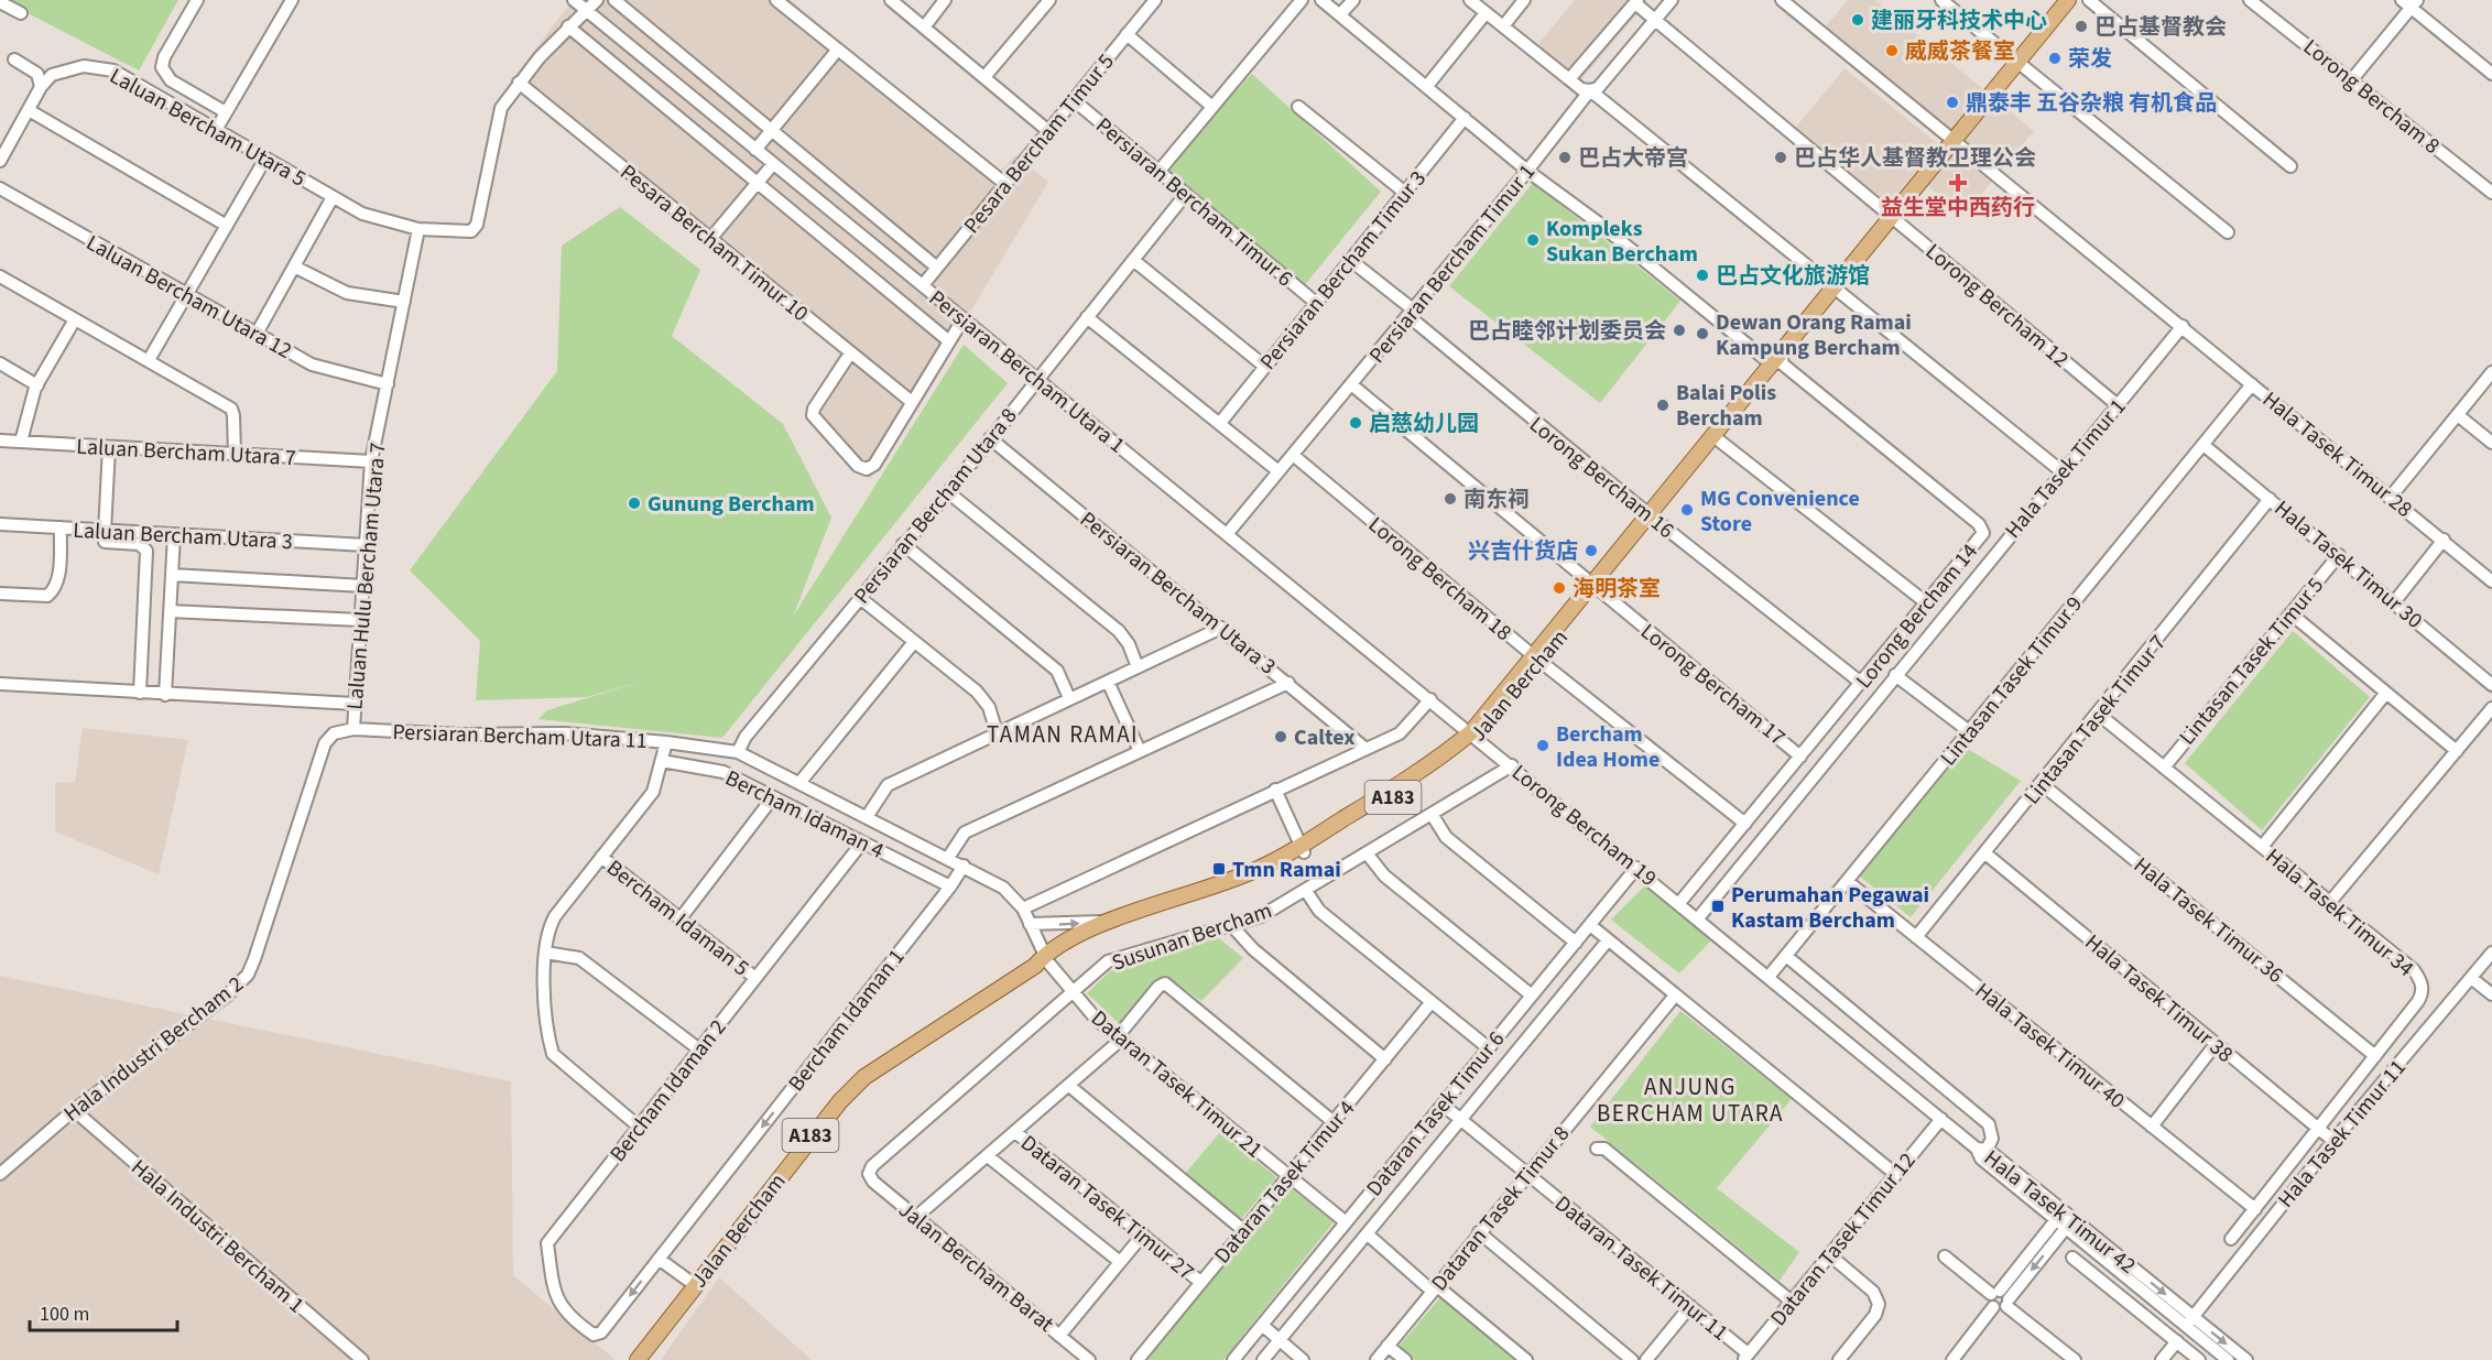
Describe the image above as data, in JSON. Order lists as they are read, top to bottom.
{
  "streets": {
    "main road": ["Jalan Bercham", "A183"],
    "street": [
      "Lorong Bercham 8",
      "Laluan Bercham Utara 5",
      "Pesara Bercham Timur 5",
      "Persiaran Bercham Timur 6",
      "Pesara Bercham Timur 10",
      "Persiaran Bercham Timur 1",
      "Persiaran Bercham Timur 3",
      "Laluan Bercham Utara 12",
      "Lorong Bercham 12",
      "Persiaran Bercham Utara 1",
      "Laluan Bercham Utara 7",
      "Hala Tasek Timur 28",
      "Hala Tasek Timur 1",
      "Lorong Bercham 16",
      "Persiaran Bercham Utara 8",
      "Laluan Bercham Utara 3",
      "Hala Tasek Timur 30",
      "Laluan Hulu Bercham Utara 7",
      "Lorong Bercham 18",
      "Persiaran Bercham Utara 3",
      "Lorong Bercham 14",
      "Lintasan Tasek Timur 5",
      "Lintasan Tasek Timur 9",
      "Lorong Bercham 17",
      "Lintasan Tasek Timur 7",
      "Persiaran Bercham Utara 11",
      "Bercham Idaman 4",
      "Lorong Bercham 19",
      "Hala Tasek Timur 34",
      "Bercham Idaman 5",
      "Hala Tasek Timur 36",
      "Susunan Bercham",
      "Hala Tasek Timur 38",
      "Bercham Idaman 1",
      "Hala Tasek Timur 40",
      "Hala Industri Bercham 2",
      "Dataran Tasek Timur 21",
      "Bercham Idaman 2",
      "Dataran Tasek Timur 6",
      "Hala Tasek Timur 11",
      "Dataran Tasek Timur 4",
      "Dataran Tasek Timur 27",
      "Dataran Tasek Timur 8",
      "Hala Tasek Timur 42",
      "Hala Industri Bercham 1",
      "Dataran Tasek Timur 12",
      "Jalan Bercham Barat",
      "Dataran Tasek Timur 11"
    ]
  },
  "crossings": [
    ["Laluan Bercham Utara 5", "Pesara Bercham Timur 10"],
    ["Laluan Bercham Utara 5", "Laluan Hulu Bercham Utara 7"],
    ["Pesara Bercham Timur 5", "Persiaran Bercham Timur 6"],
    ["Pesara Bercham Timur 5", "Persiaran Bercham Utara 1"],
    ["Persiaran Bercham Timur 6", "Persiaran Bercham Timur 3"],
    ["Persiaran Bercham Timur 6", "Persiaran Bercham Utara 8"],
    ["Persiaran Bercham Timur 1", "Lorong Bercham 12"],
    ["Persiaran Bercham Timur 1", "Persiaran Bercham Utara 1"],
    ["Persiaran Bercham Timur 1", "Lorong Bercham 16"],
    ["Persiaran Bercham Timur 1", "Lorong Bercham 18"],
    ["Persiaran Bercham Timur 1", "Lorong Bercham 14"],
    ["Persiaran Bercham Timur 1", "Lorong Bercham 17"],
    ["Persiaran Bercham Timur 3", "Lorong Bercham 16"],
    ["Persiaran Bercham Timur 3", "Lorong Bercham 14"],
    ["Laluan Bercham Utara 12", "Laluan Hulu Bercham Utara 7"],
    ["Lorong Bercham 12", "Hala Tasek Timur 1"],
    ["Lorong Bercham 12", "Jalan Bercham"],
    ["Persiaran Bercham Utara 1", "Persiaran Bercham Utara 8"],
    ["Persiaran Bercham Utara 1", "Jalan Bercham"],
    ["Persiaran Bercham Utara 1", "Lorong Bercham 19"],
    ["Laluan Bercham Utara 7", "Laluan Hulu Bercham Utara 7"],
    ["Hala Tasek Timur 28", "Hala Tasek Timur 1"],
    ["Hala Tasek Timur 28", "Lintasan Tasek Timur 9"],
    ["Hala Tasek Timur 28", "Jalan Bercham"],
    ["Hala Tasek Timur 1", "Lorong Bercham 19"],
    ["Lorong Bercham 16", "Lorong Bercham 14"],
    ["Lorong Bercham 16", "Jalan Bercham"],
    ["Persiaran Bercham Utara 8", "Persiaran Bercham Utara 3"],
    ["Persiaran Bercham Utara 8", "Persiaran Bercham Utara 11"],
    ["Laluan Bercham Utara 3", "Laluan Hulu Bercham Utara 7"],
    ["Hala Tasek Timur 30", "Lintasan Tasek Timur 5"],
    ["Hala Tasek Timur 30", "Lintasan Tasek Timur 9"],
    ["Hala Tasek Timur 30", "Lintasan Tasek Timur 7"],
    ["Laluan Hulu Bercham Utara 7", "Persiaran Bercham Utara 11"],
    ["Laluan Hulu Bercham Utara 7", "Hala Industri Bercham 2"],
    ["Lorong Bercham 18", "Lorong Bercham 14"],
    ["Lorong Bercham 18", "Jalan Bercham"],
    ["Lorong Bercham 14", "Lorong Bercham 17"],
    ["Lorong Bercham 14", "Jalan Bercham"],
    ["Lorong Bercham 14", "Lorong Bercham 19"],
    ["Lintasan Tasek Timur 5", "Hala Tasek Timur 34"],
    ["Lintasan Tasek Timur 9", "Lorong Bercham 19"],
    ["Lintasan Tasek Timur 9", "Hala Tasek Timur 40"],
    ["Lintasan Tasek Timur 9", "Hala Tasek Timur 42"],
    ["Lorong Bercham 17", "Jalan Bercham"],
    ["Jalan Bercham", "Persiaran Bercham Utara 11"],
    ["Jalan Bercham", "Lorong Bercham 19"],
    ["Jalan Bercham", "Dataran Tasek Timur 21"],
    ["Lintasan Tasek Timur 7", "Hala Tasek Timur 34"],
    ["Lintasan Tasek Timur 7", "Hala Tasek Timur 36"],
    ["Lintasan Tasek Timur 7", "Hala Tasek Timur 38"],
    ["Lintasan Tasek Timur 7", "Hala Tasek Timur 40"],
    ["Persiaran Bercham Utara 11", "Bercham Idaman 1"],
    ["Persiaran Bercham Utara 11", "Hala Industri Bercham 2"],
    ["Persiaran Bercham Utara 11", "Dataran Tasek Timur 21"],
    ["Bercham Idaman 4", "Bercham Idaman 1"],
    ["Bercham Idaman 4", "Bercham Idaman 2"],
    ["Lorong Bercham 19", "Susunan Bercham"],
    ["Lorong Bercham 19", "Dataran Tasek Timur 6"],
    ["Lorong Bercham 19", "Hala Tasek Timur 42"],
    ["Hala Tasek Timur 34", "Hala Tasek Timur 36"],
    ["Hala Tasek Timur 34", "Hala Tasek Timur 38"],
    ["Hala Tasek Timur 34", "Hala Tasek Timur 40"],
    ["Bercham Idaman 5", "Bercham Idaman 2"],
    ["Susunan Bercham", "Dataran Tasek Timur 21"],
    ["Susunan Bercham", "Jalan Bercham Barat"],
    ["Hala Tasek Timur 38", "Hala Tasek Timur 11"],
    ["Bercham Idaman 1", "Bercham Idaman 2"],
    ["Hala Industri Bercham 2", "Hala Industri Bercham 1"],
    ["Dataran Tasek Timur 21", "Dataran Tasek Timur 6"],
    ["Dataran Tasek Timur 21", "Dataran Tasek Timur 4"],
    ["Dataran Tasek Timur 6", "Dataran Tasek Timur 11"],
    ["Hala Tasek Timur 11", "Hala Tasek Timur 42"],
    ["Dataran Tasek Timur 4", "Dataran Tasek Timur 27"],
    ["Dataran Tasek Timur 8", "Dataran Tasek Timur 11"],
    ["Hala Tasek Timur 42", "Dataran Tasek Timur 12"],
    ["Dataran Tasek Timur 12", "Dataran Tasek Timur 11"]
  ],
  "one_way": ["Bercham Idaman 1"],
  "districts": ["TAMAN RAMAI", "ANJUNG BERCHAM UTARA"],
  "places": {
    "other": [
      "建丽牙科技术中心",
      "巴占基督教会",
      "威威茶餐室",
      "荣发",
      "鼎泰丰 五谷杂粮 有机食品",
      "巴占大帝宫",
      "巴占华人基督教卫理公会",
      "Kompleks Sukan Bercham",
      "巴占文化旅游馆",
      "巴占睦邻计划委员会",
      "Dewan Orang Ramai Kampung Bercham",
      "Balai Polis Bercham",
      "启慈幼儿园",
      "南东祠",
      "Gunung Bercham",
      "MG Convenience Store",
      "兴吉什货店",
      "海明茶室",
      "Caltex",
      "Bercham Idea Home"
    ],
    "health": ["益生堂中西药行"],
    "transit": ["Tmn Ramai", "Perumahan Pegawai Kastam Bercham"]
  },
  "scale_bar": "100 m"
}
